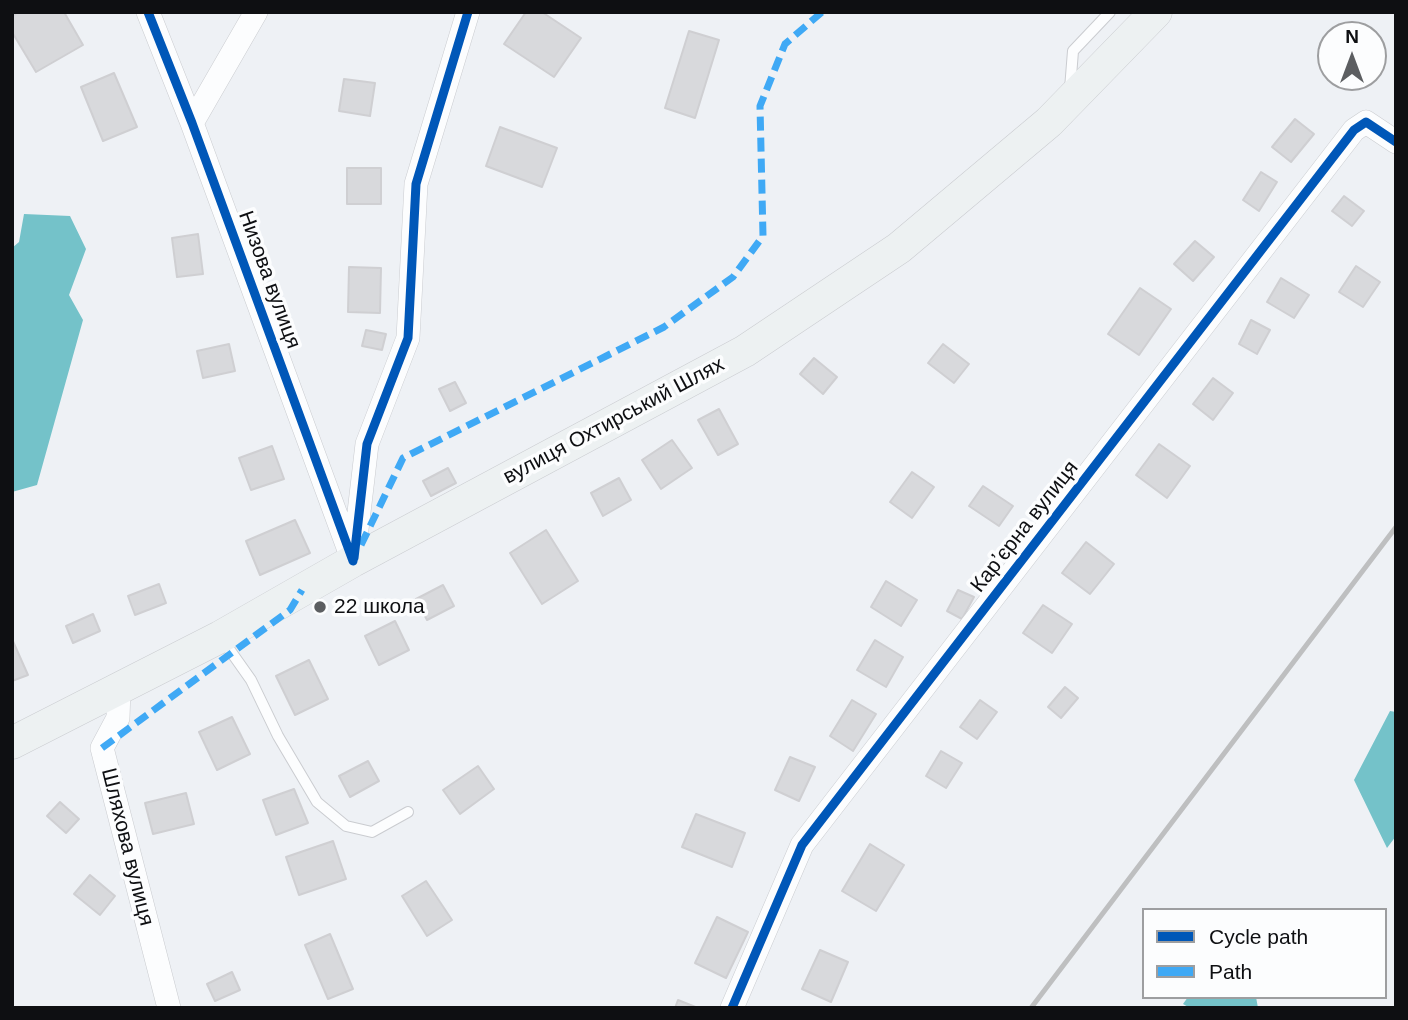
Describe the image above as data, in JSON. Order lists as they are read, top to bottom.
{
  "streets": {
    "main road": ["вулиця Охтирський Шлях"],
    "street": ["Низова вулиця", "Карʼєрна вулиця", "Шляхова вулиця"]
  },
  "crossings": [
    ["Низова вулиця", "вулиця Охтирський Шлях"],
    ["вулиця Охтирський Шлях", "Шляхова вулиця"]
  ],
  "places": ["22 школа"],
  "legend": ["Cycle path", "Path"],
  "north": "top"
}
